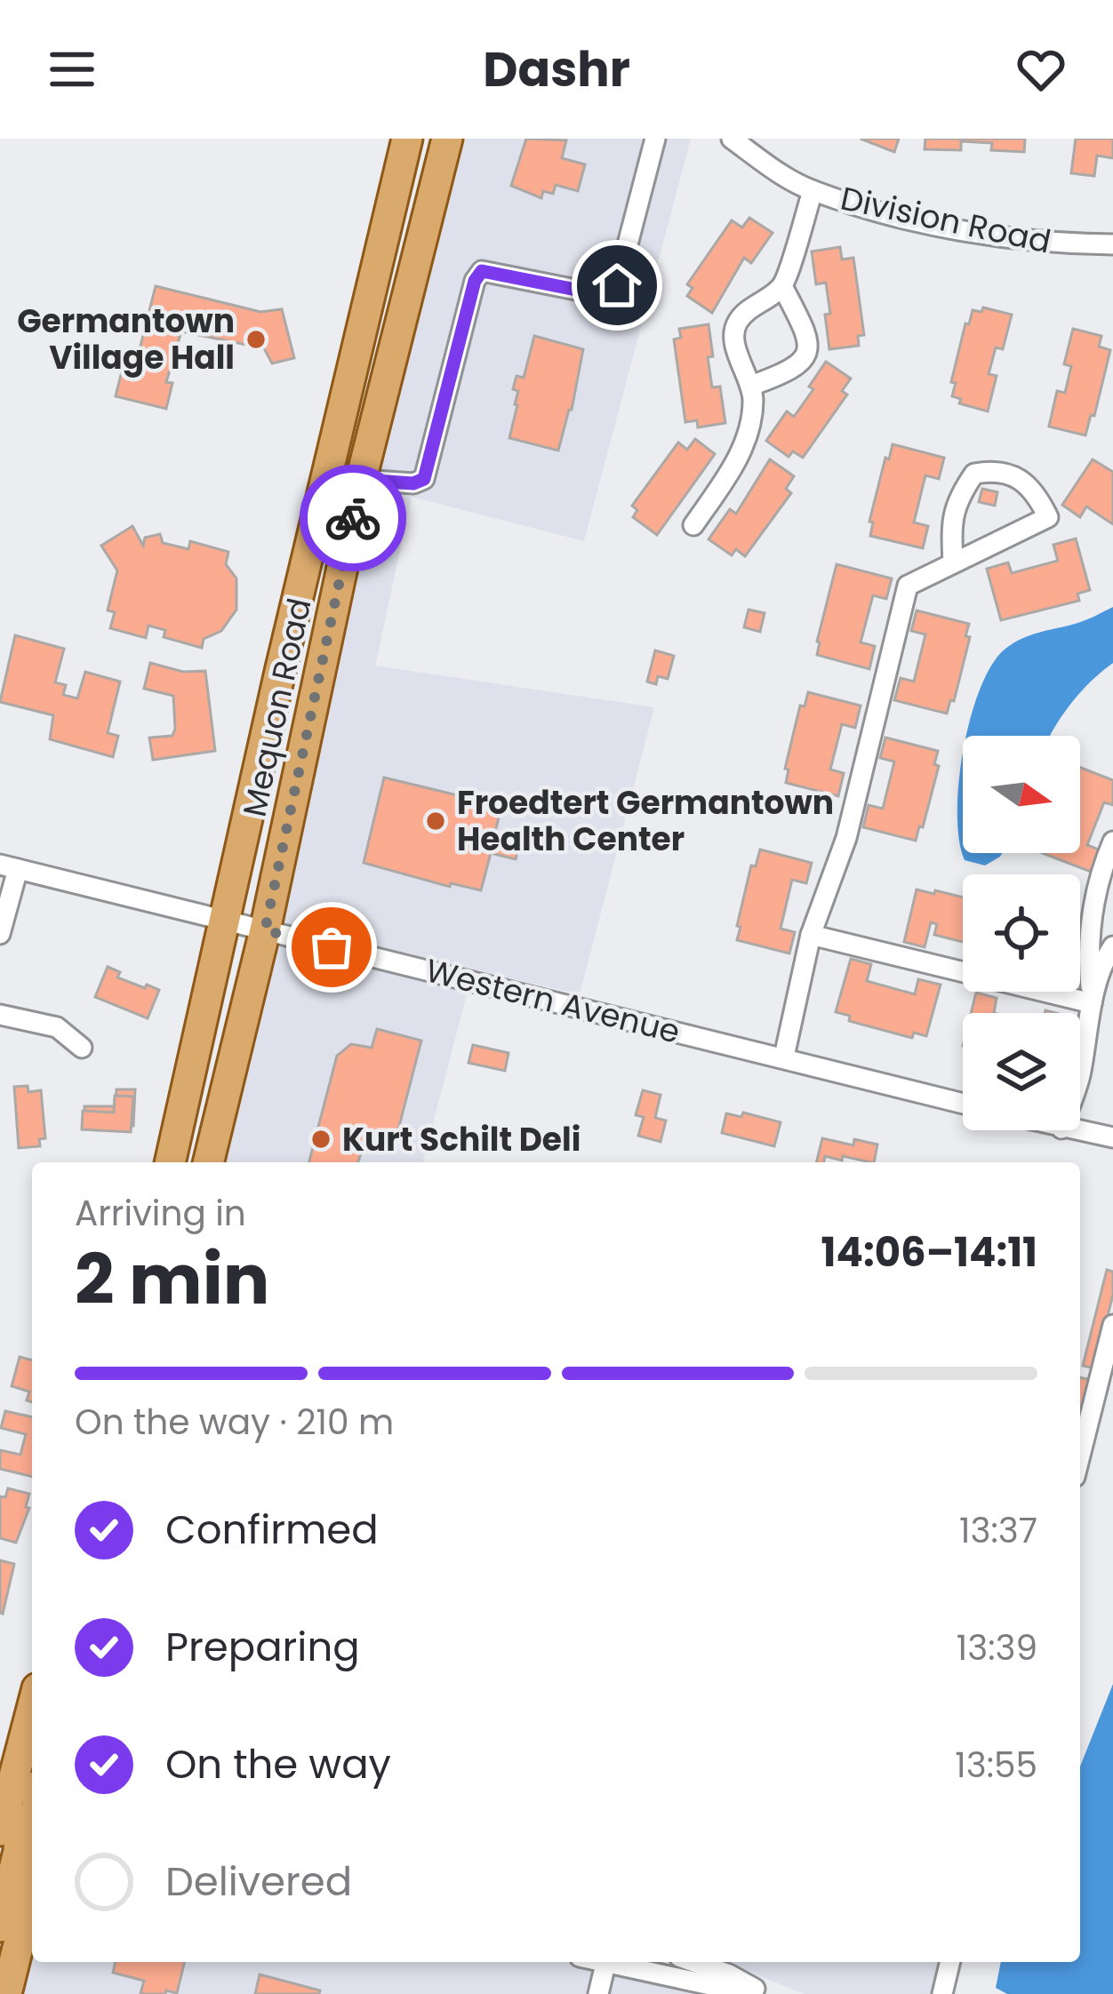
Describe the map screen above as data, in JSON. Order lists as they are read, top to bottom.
{
  "streets": {
    "main road": ["Mequon Road"],
    "street": ["Division Road", "Western Avenue"]
  },
  "crossings": [
    ["Mequon Road", "Western Avenue"]
  ],
  "places": ["Germantown Village Hall", "Froedtert Germantown Health Center", "Kurt Schilt Deli"],
  "north": "right",
  "page": {
    "header": "Dashr",
    "heading": ["2 min", "Arriving in", "14:06–14:11"],
    "bar": "On the way · 210 m",
    "list": [
      ["Confirmed", "13:37"],
      ["Preparing", "13:39"],
      ["On the way", "13:55"],
      "Delivered"
    ]
  }
}
